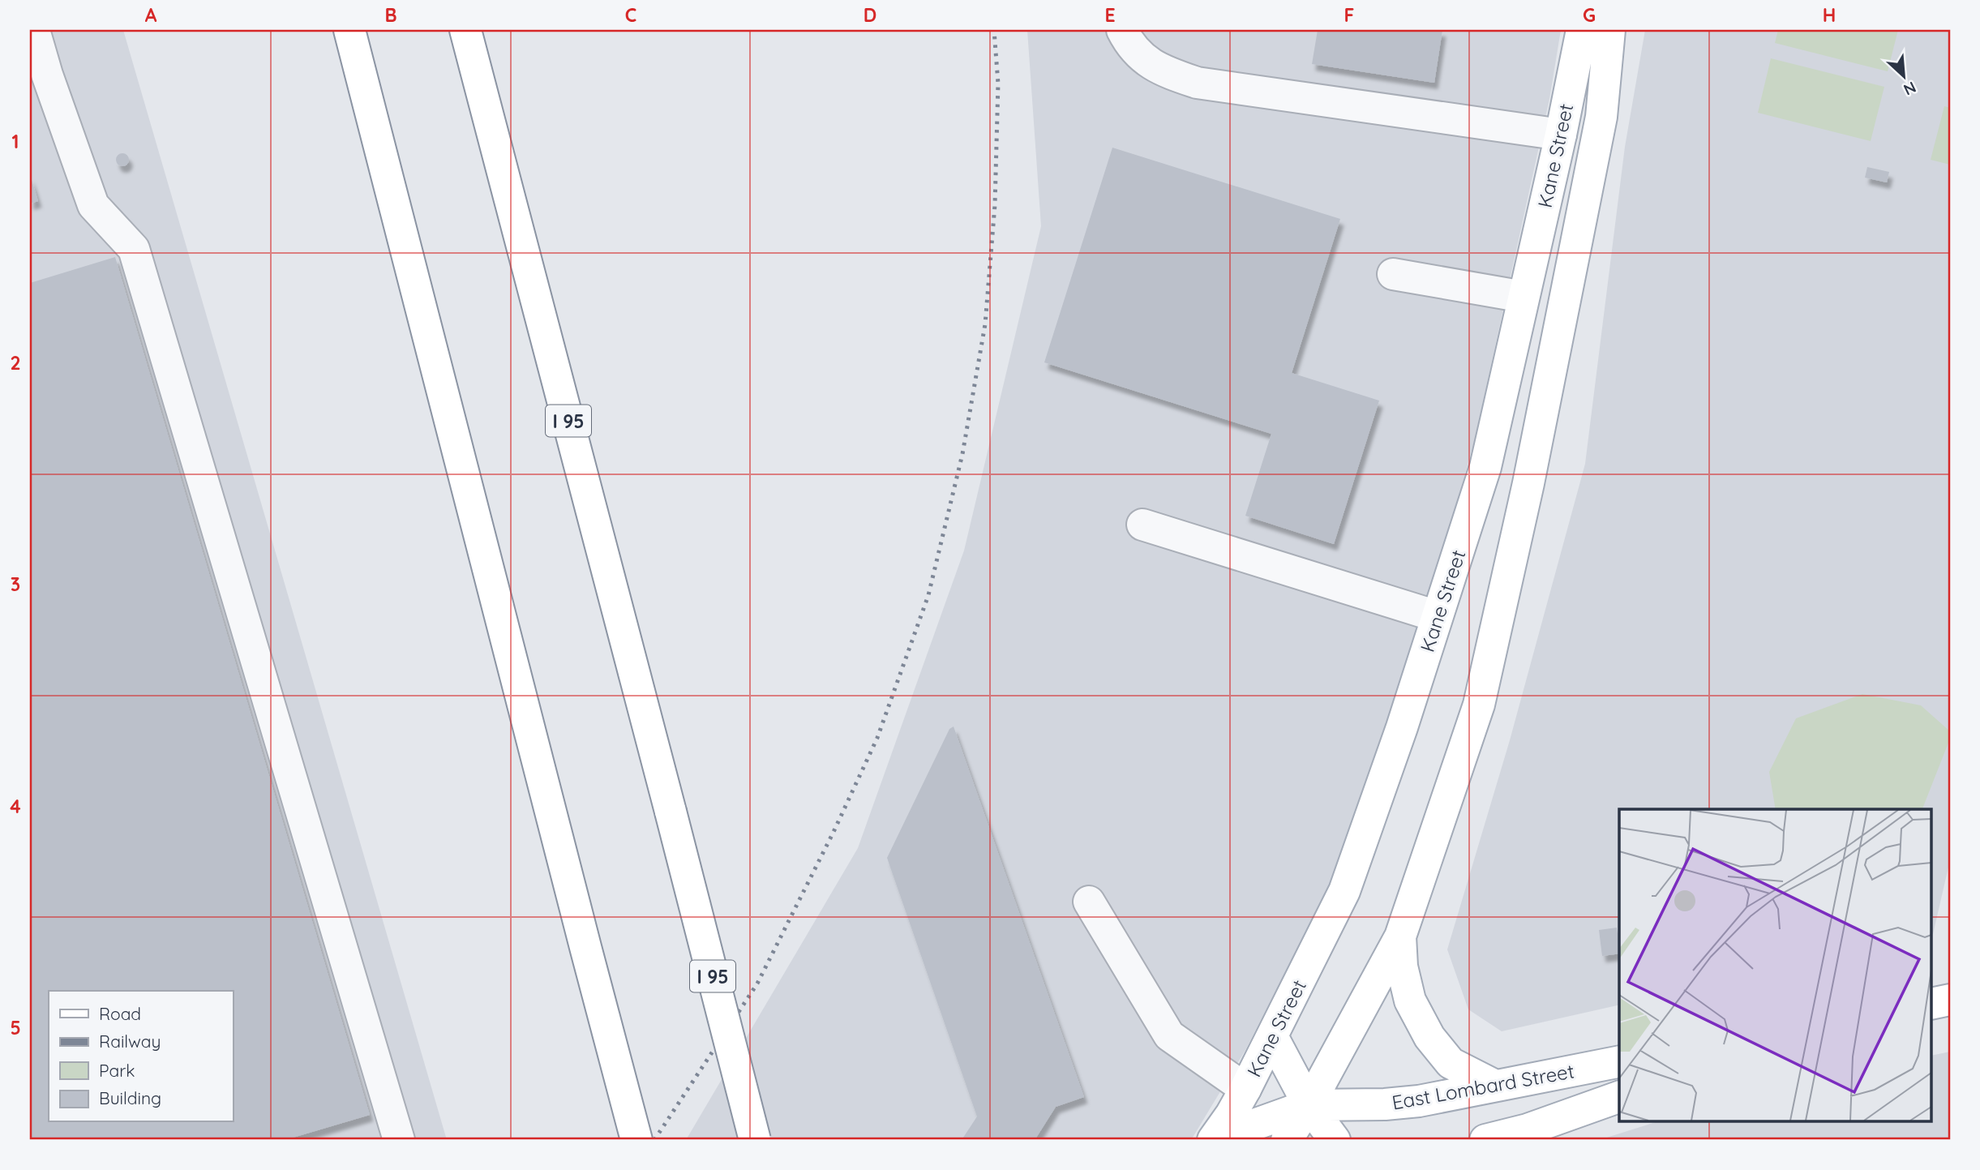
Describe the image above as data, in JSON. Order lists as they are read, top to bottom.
{
  "streets": {
    "main road": ["Kane Street", "I 95", "East Lombard Street"]
  },
  "crossings": [
    ["Kane Street", "East Lombard Street"]
  ],
  "legend": [
    "Road",
    "Railway",
    "Park",
    "Building"
  ],
  "north": "bottom right",
  "grid": {
    "columns": [
      "A",
      "B",
      "C",
      "D",
      "E",
      "F",
      "G",
      "H"
    ],
    "rows": [
      "1",
      "2",
      "3",
      "4",
      "5"
    ]
  }
}
